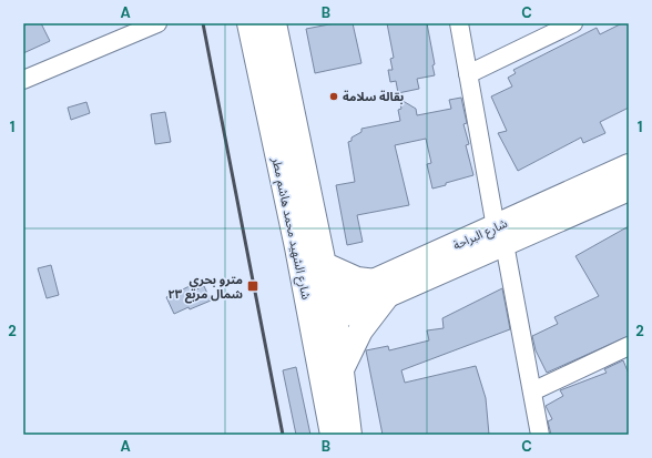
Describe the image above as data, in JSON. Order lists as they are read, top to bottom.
{
  "streets": {
    "main road": ["شارع الشهيد محمد هاشم مطر", "شارع البراحة"]
  },
  "crossings": [
    ["شارع الشهيد محمد هاشم مطر", "شارع البراحة"]
  ],
  "places": {
    "other": ["بقالة سلامة"],
    "transit": ["مترو بحري شمال مربع ٢٣"]
  },
  "grid": {
    "columns": ["A", "B", "C"],
    "rows": ["1", "2"]
  }
}
